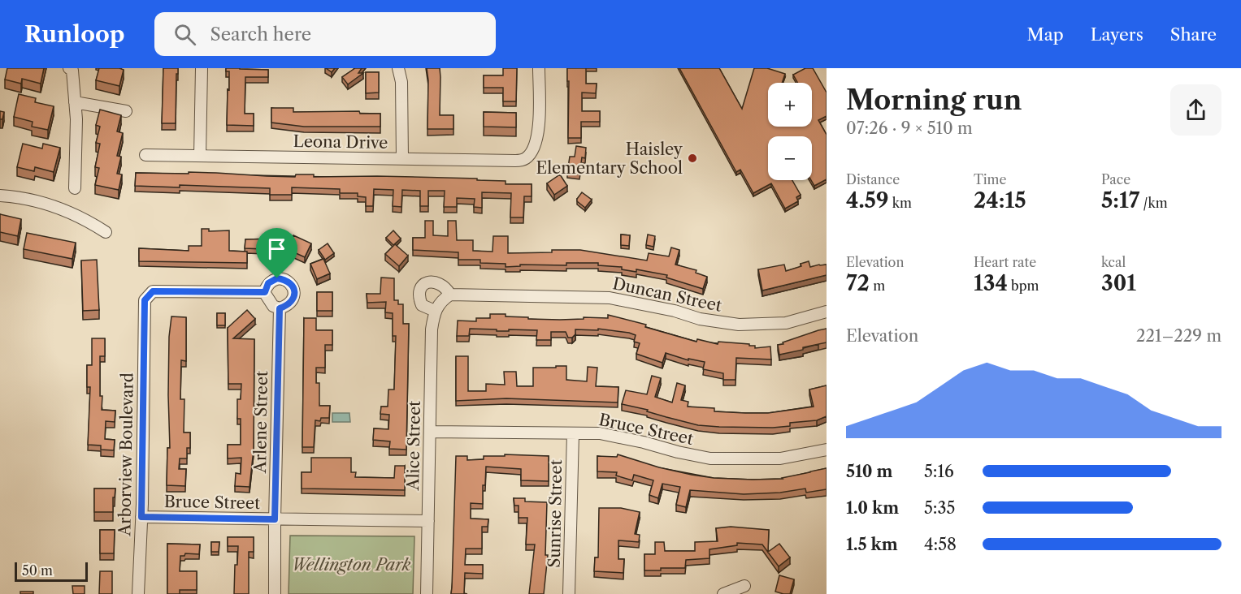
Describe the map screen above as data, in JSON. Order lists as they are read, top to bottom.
{
  "streets": {
    "street": [
      "Leona Drive",
      "Duncan Street",
      "Arlene Street",
      "Bruce Street",
      "Alice Street",
      "Arborview Boulevard",
      "Sunrise Street"
    ]
  },
  "crossings": [
    ["Duncan Street", "Alice Street"],
    ["Arlene Street", "Bruce Street"],
    ["Arlene Street", "Arborview Boulevard"],
    ["Bruce Street", "Alice Street"],
    ["Bruce Street", "Arborview Boulevard"],
    ["Bruce Street", "Sunrise Street"]
  ],
  "parks": ["Wellington Park"],
  "places": ["Haisley Elementary School"],
  "scale_bar": "50 m",
  "page": {
    "header": "Runloop",
    "search": "Search here",
    "nav": ["Map", "Layers", "Share"],
    "heading": ["Morning run", "07:26 · 9 × 510 m"],
    "map_buttons": ["+", "−"],
    "stats": [
      ["Distance", "4.59 km"],
      ["Time", "24:15"],
      ["Pace", "5:17 /km"],
      ["Elevation", "72 m"],
      ["Heart rate", "134 bpm"],
      ["kcal", "301"]
    ],
    "chart": ["Elevation", "221–229 m"],
    "list": [
      {
        "name": "510 m",
        "note": "5:16"
      },
      {
        "name": "1.0 km",
        "note": "5:35"
      },
      {
        "name": "1.5 km",
        "note": "4:58"
      }
    ],
    "scale": "50 m"
  }
}
